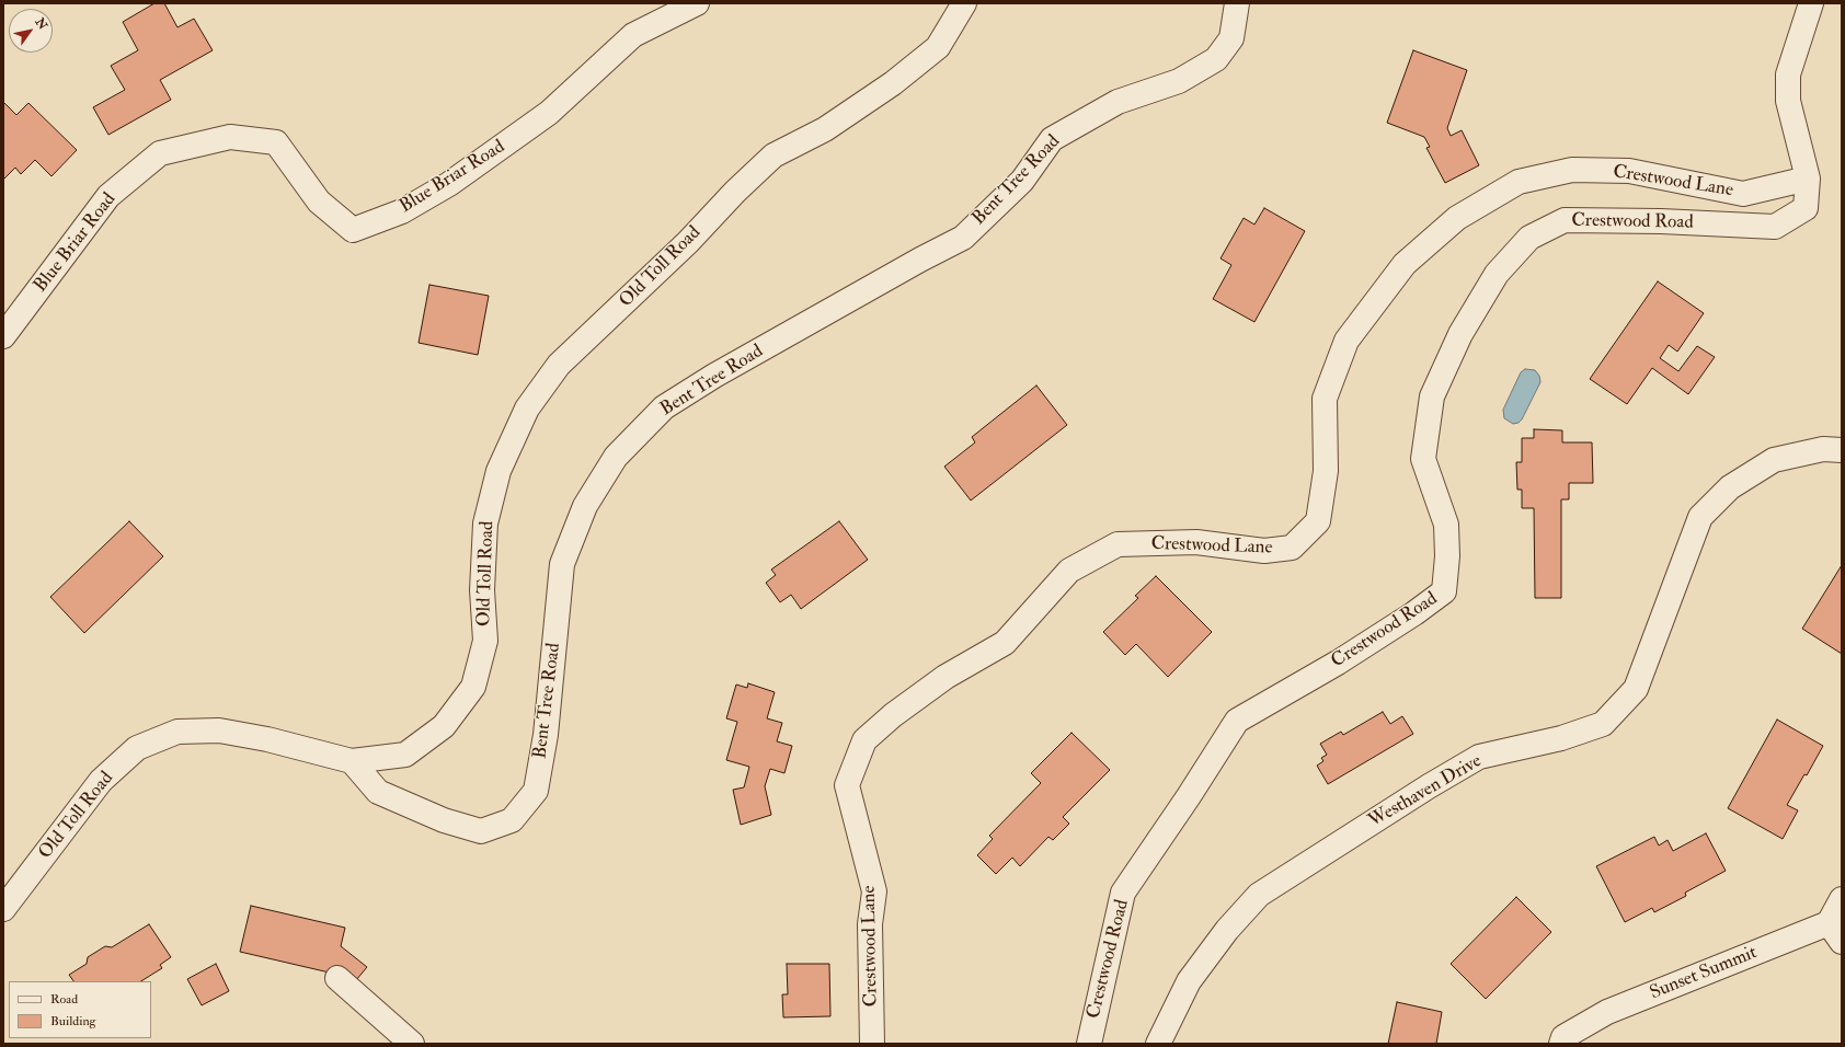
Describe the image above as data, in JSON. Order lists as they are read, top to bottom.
{
  "streets": {
    "street": [
      "Blue Briar Road",
      "Bent Tree Road",
      "Crestwood Lane",
      "Crestwood Road",
      "Old Toll Road",
      "Westhaven Drive",
      "Sunset Summit"
    ]
  },
  "crossings": [
    ["Bent Tree Road", "Old Toll Road"],
    ["Crestwood Lane", "Crestwood Road"]
  ],
  "legend": ["Road", "Building"],
  "north": "top right"
}
